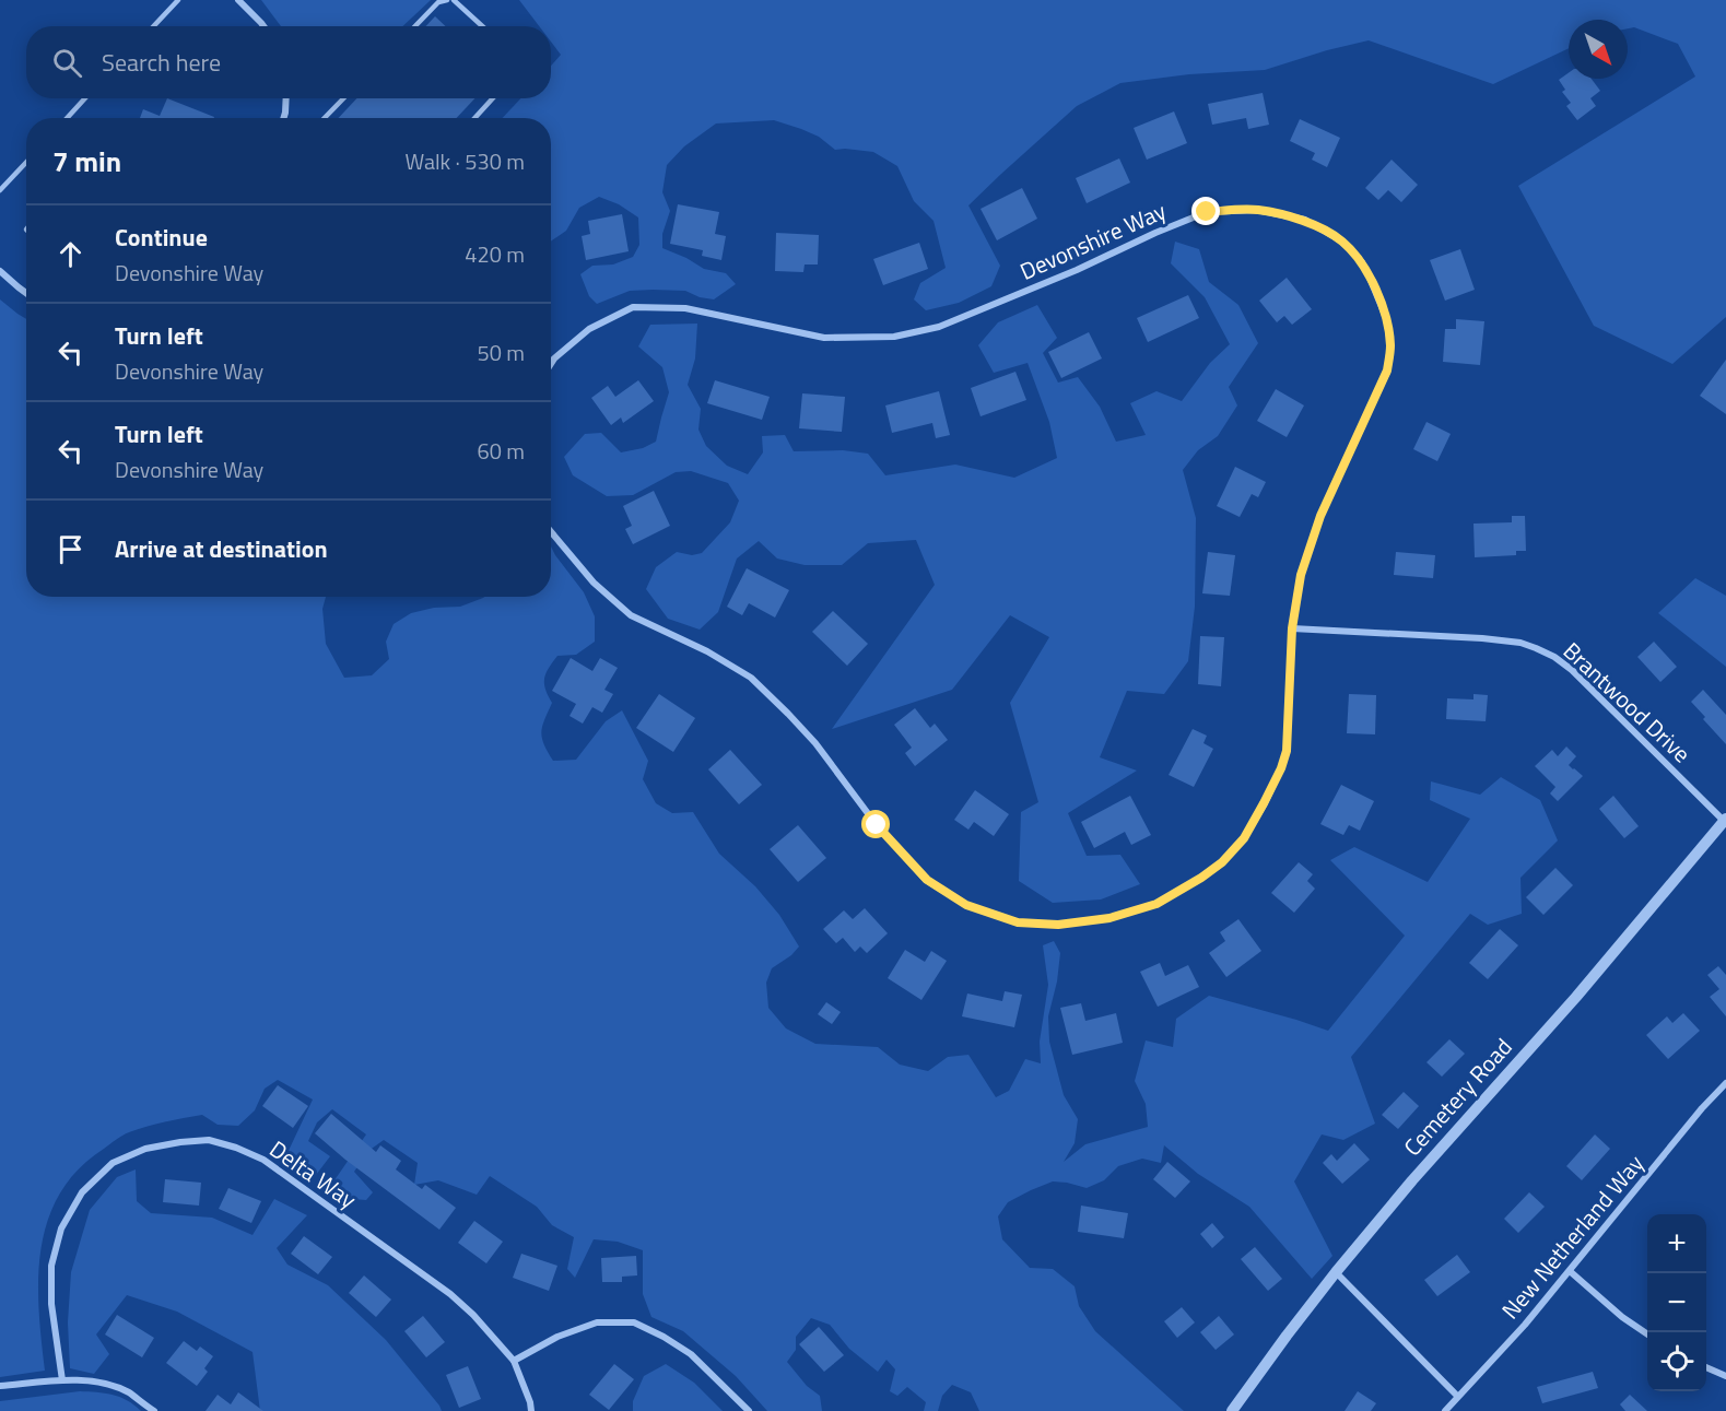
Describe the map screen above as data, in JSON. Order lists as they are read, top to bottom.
{
  "streets": {
    "street": [
      "Devonshire Way",
      "Brantwood Drive",
      "Cemetery Road",
      "Delta Way",
      "New Netherland Way"
    ]
  },
  "crossings": [
    ["Devonshire Way", "Brantwood Drive"],
    ["Brantwood Drive", "Cemetery Road"]
  ],
  "north": "bottom right",
  "page": {
    "search": "Search here",
    "heading": ["7 min", "Walk · 530 m"],
    "list": [
      ["Continue", "Devonshire Way", "420 m"],
      ["Turn left", "Devonshire Way", "50 m"],
      ["Turn left", "Devonshire Way", "60 m"],
      "Arrive at destination"
    ],
    "map_buttons": ["+", "−"]
  }
}
